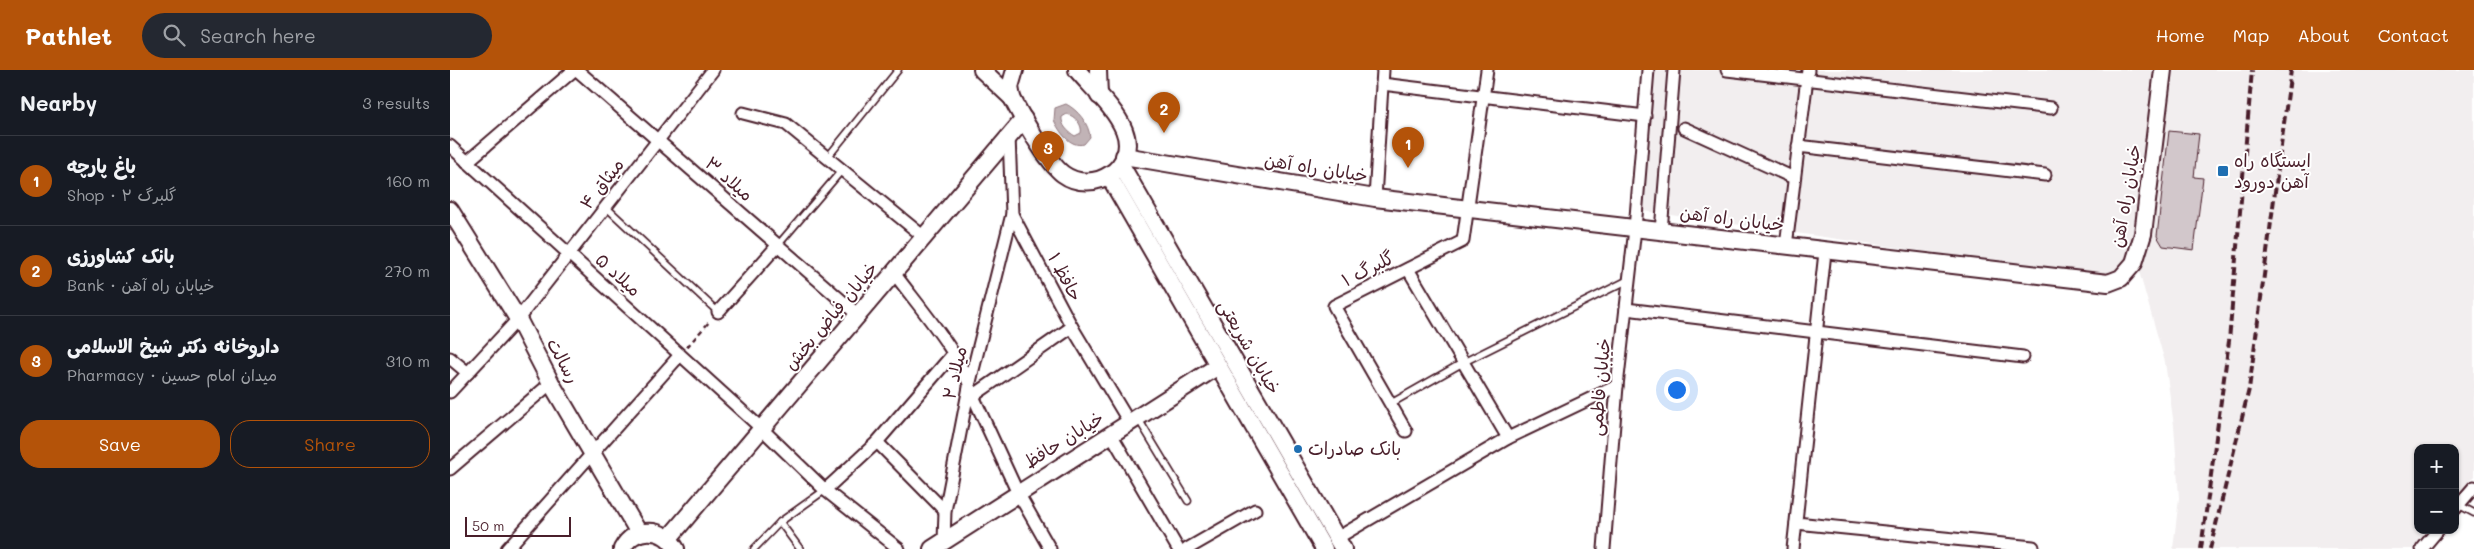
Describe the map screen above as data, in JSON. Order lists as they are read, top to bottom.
{
  "streets": {
    "street": [
      "خیابان راه آهن",
      "میلاد ۳",
      "میثاق ۴",
      "گلبرگ ۱",
      "میلاد ۵",
      "حافظ ۱",
      "خیابان فیاض بخش",
      "خیابان شریعتی",
      "رسالت",
      "میلاد ۲",
      "خیابان فاطمی",
      "خیابان حافظ"
    ]
  },
  "crossings": [
    ["خیابان راه آهن", "گلبرگ ۱"],
    ["خیابان راه آهن", "خیابان شریعتی"],
    ["خیابان راه آهن", "خیابان فاطمی"],
    ["میلاد ۳", "میثاق ۴"],
    ["میلاد ۳", "خیابان فیاض بخش"],
    ["میثاق ۴", "میلاد ۵"],
    ["میثاق ۴", "رسالت"],
    ["میلاد ۵", "خیابان فیاض بخش"],
    ["حافظ ۱", "خیابان فیاض بخش"],
    ["حافظ ۱", "میلاد ۲"],
    ["حافظ ۱", "خیابان حافظ"],
    ["خیابان شریعتی", "خیابان حافظ"],
    ["میلاد ۲", "خیابان حافظ"]
  ],
  "places": {
    "transit": ["ایستگاه راه آهن دورود"],
    "other": ["بانک صادرات"]
  },
  "scale_bar": "50 m",
  "page": {
    "header": "Pathlet",
    "search": "Search here",
    "nav": [
      "Home",
      "Map",
      "About",
      "Contact"
    ],
    "heading": ["Nearby", "3 results"],
    "pins": ["2", "1", "3"],
    "list": [
      {
        "mark": "1",
        "name": "باغ پارچه",
        "note": "Shop · گلبرگ ۲",
        "value": "160 m"
      },
      {
        "mark": "2",
        "name": "بانک کشاورزی",
        "note": "Bank · خیابان راه آهن",
        "value": "270 m"
      },
      {
        "mark": "3",
        "name": "داروخانه دکتر شیخ الاسلامی",
        "note": "Pharmacy · میدان امام حسین",
        "value": "310 m"
      }
    ],
    "buttons": ["Save", "Share"],
    "map_buttons": ["+", "−"],
    "scale": "50 m"
  }
}
